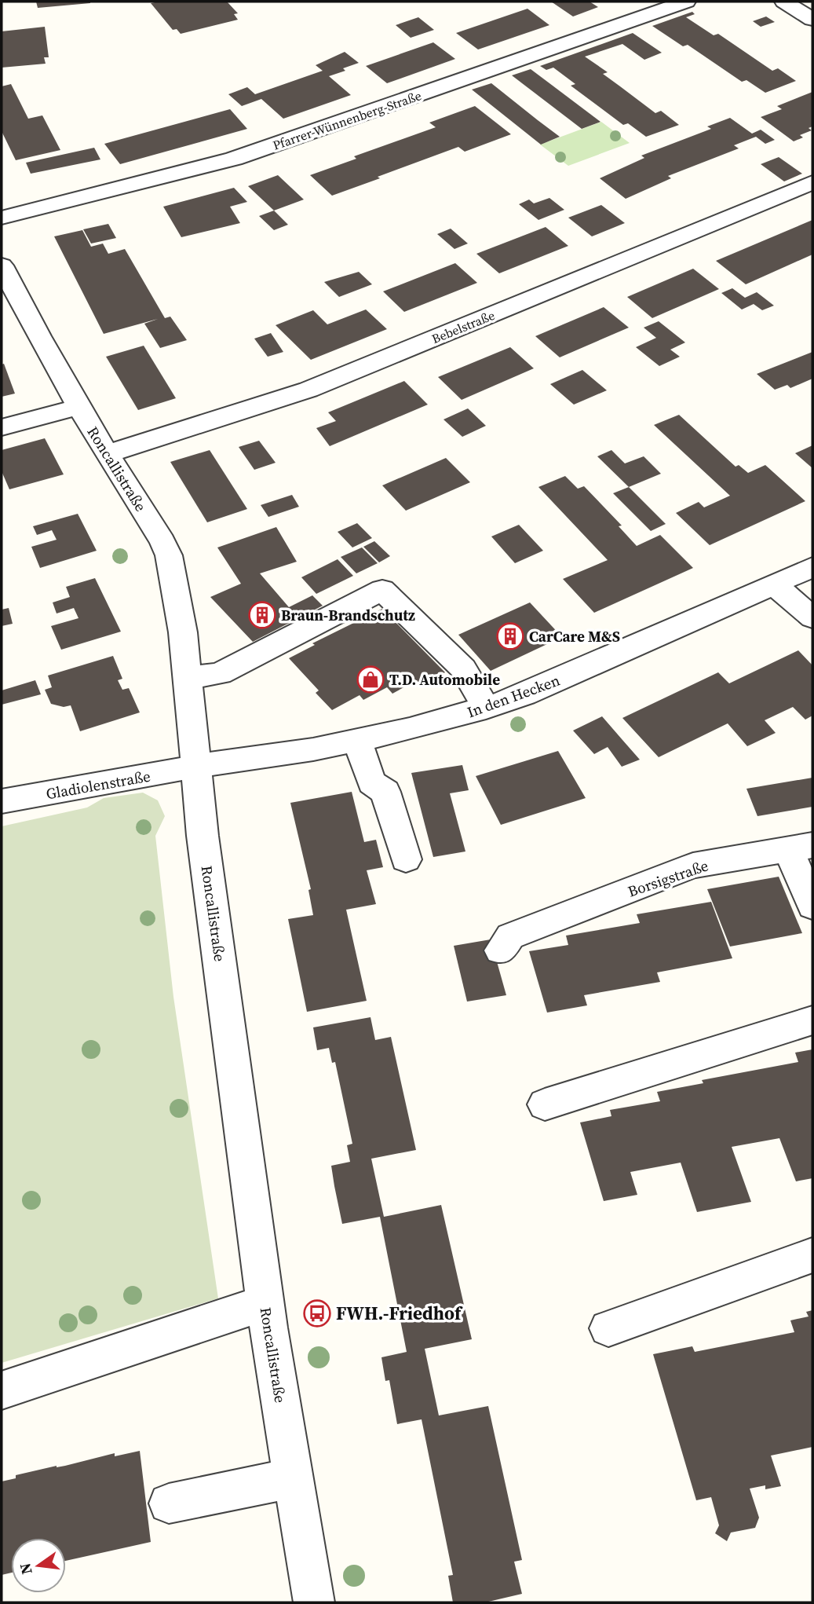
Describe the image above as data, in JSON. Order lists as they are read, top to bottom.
{
  "streets": {
    "street": [
      "Pfarrer-Wünnenberg-Straße",
      "Bebelstraße",
      "Roncallistraße",
      "In den Hecken",
      "Gladiolenstraße",
      "Borsigstraße"
    ]
  },
  "crossings": [
    ["Bebelstraße", "Roncallistraße"],
    ["Roncallistraße", "In den Hecken"],
    ["Roncallistraße", "Gladiolenstraße"],
    ["In den Hecken", "Gladiolenstraße"]
  ],
  "places": {
    "building": ["Braun-Brandschutz", "CarCare M&S"],
    "shop": ["T.D. Automobile"],
    "bus stop": ["FWH.-Friedhof"]
  },
  "north": "left"
}
